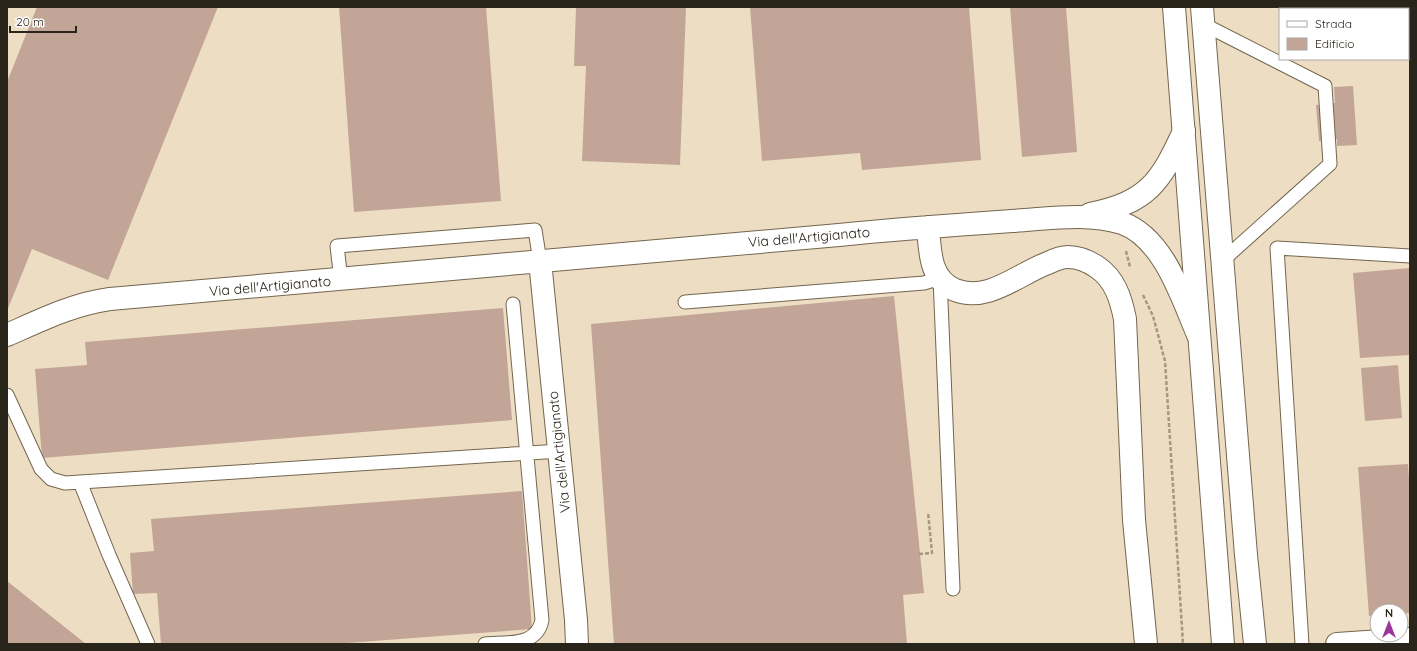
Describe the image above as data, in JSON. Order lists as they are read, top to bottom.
{
  "streets": {
    "street": ["Via dell'Artigianato"]
  },
  "legend": ["Strada", "Edificio"],
  "scale_bar": "20 m",
  "north": "top"
}
